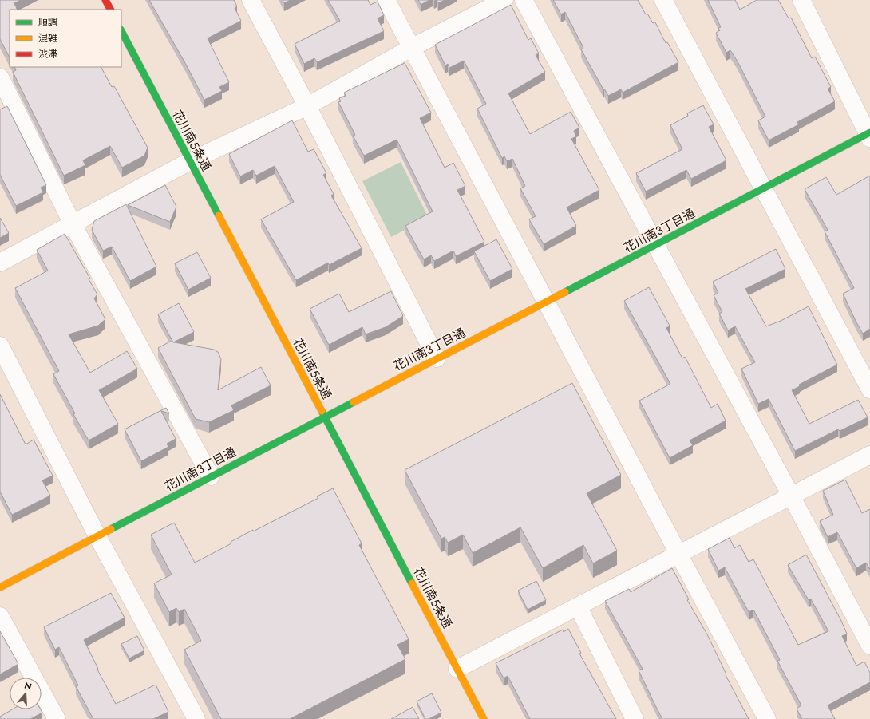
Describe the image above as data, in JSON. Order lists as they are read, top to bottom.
{
  "streets": {
    "street": ["花川南5条通", "花川南3丁目通"]
  },
  "crossings": [
    ["花川南5条通", "花川南3丁目通"]
  ],
  "legend": ["順調", "混雑", "渋滞"],
  "north": "top"
}
